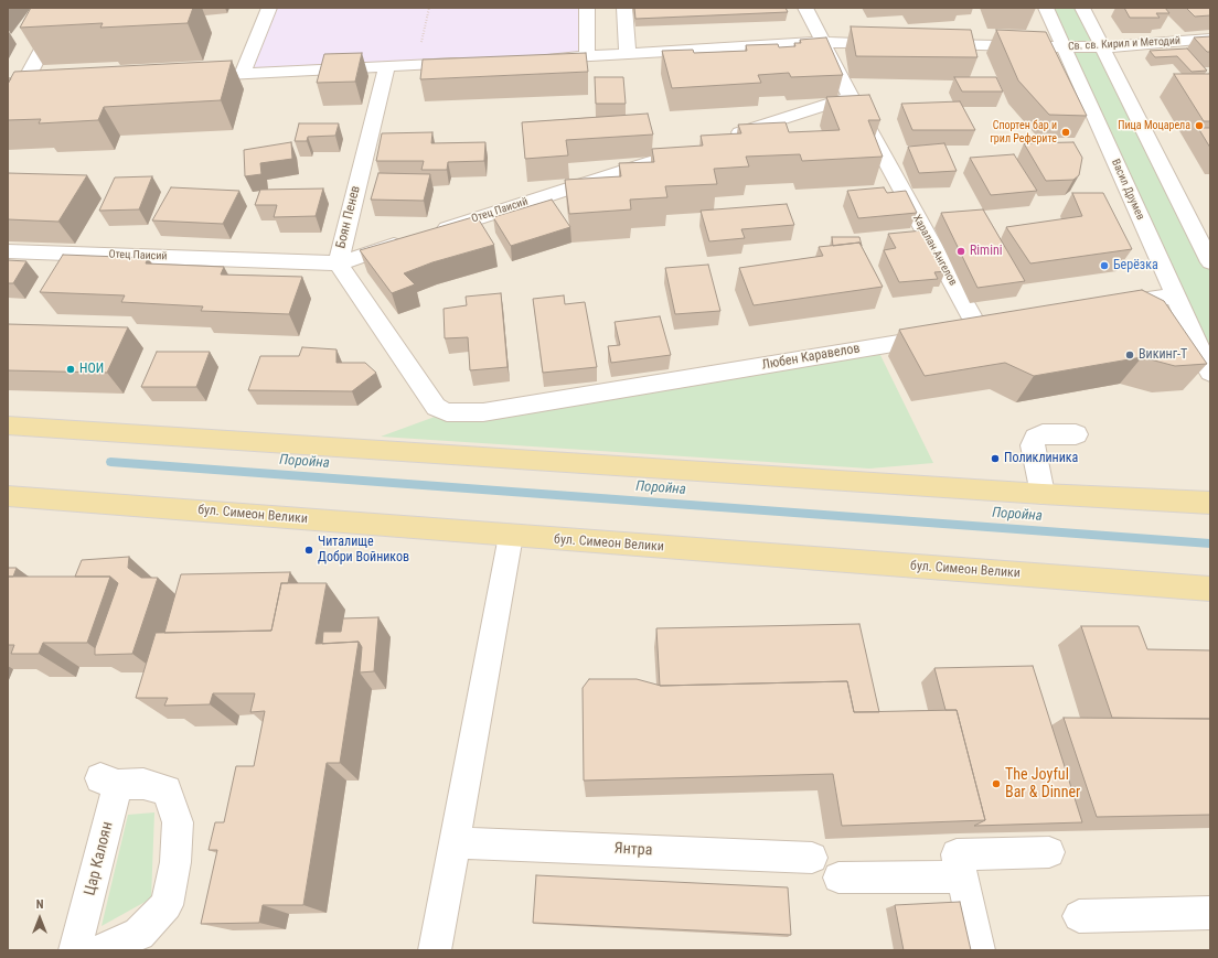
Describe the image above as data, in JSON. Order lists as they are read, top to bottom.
{
  "streets": {
    "main road": ["бул. Симеон Велики"],
    "street": [
      "Св. св. Кирил и Методий",
      "Васил Друмев",
      "Отец Паисий",
      "Боян Пенев",
      "Харалан Ангелов",
      "Любен Каравелов",
      "Янтра",
      "Цар Калоян"
    ]
  },
  "crossings": [
    ["Св. св. Кирил и Методий", "Васил Друмев"],
    ["Отец Паисий", "Боян Пенев"],
    ["Боян Пенев", "Любен Каравелов"],
    ["Харалан Ангелов", "Любен Каравелов"]
  ],
  "water": ["Поройна"],
  "places": [
    "Пица Моцарела",
    "Спортен бар и грил Реферите",
    "Rimini",
    "Берёзка",
    "Викинг-Т",
    "НОИ",
    "Поликлиника",
    "Читалище Добри Войников",
    "The Joyful Bar & Dinner"
  ],
  "north": "top"
}
